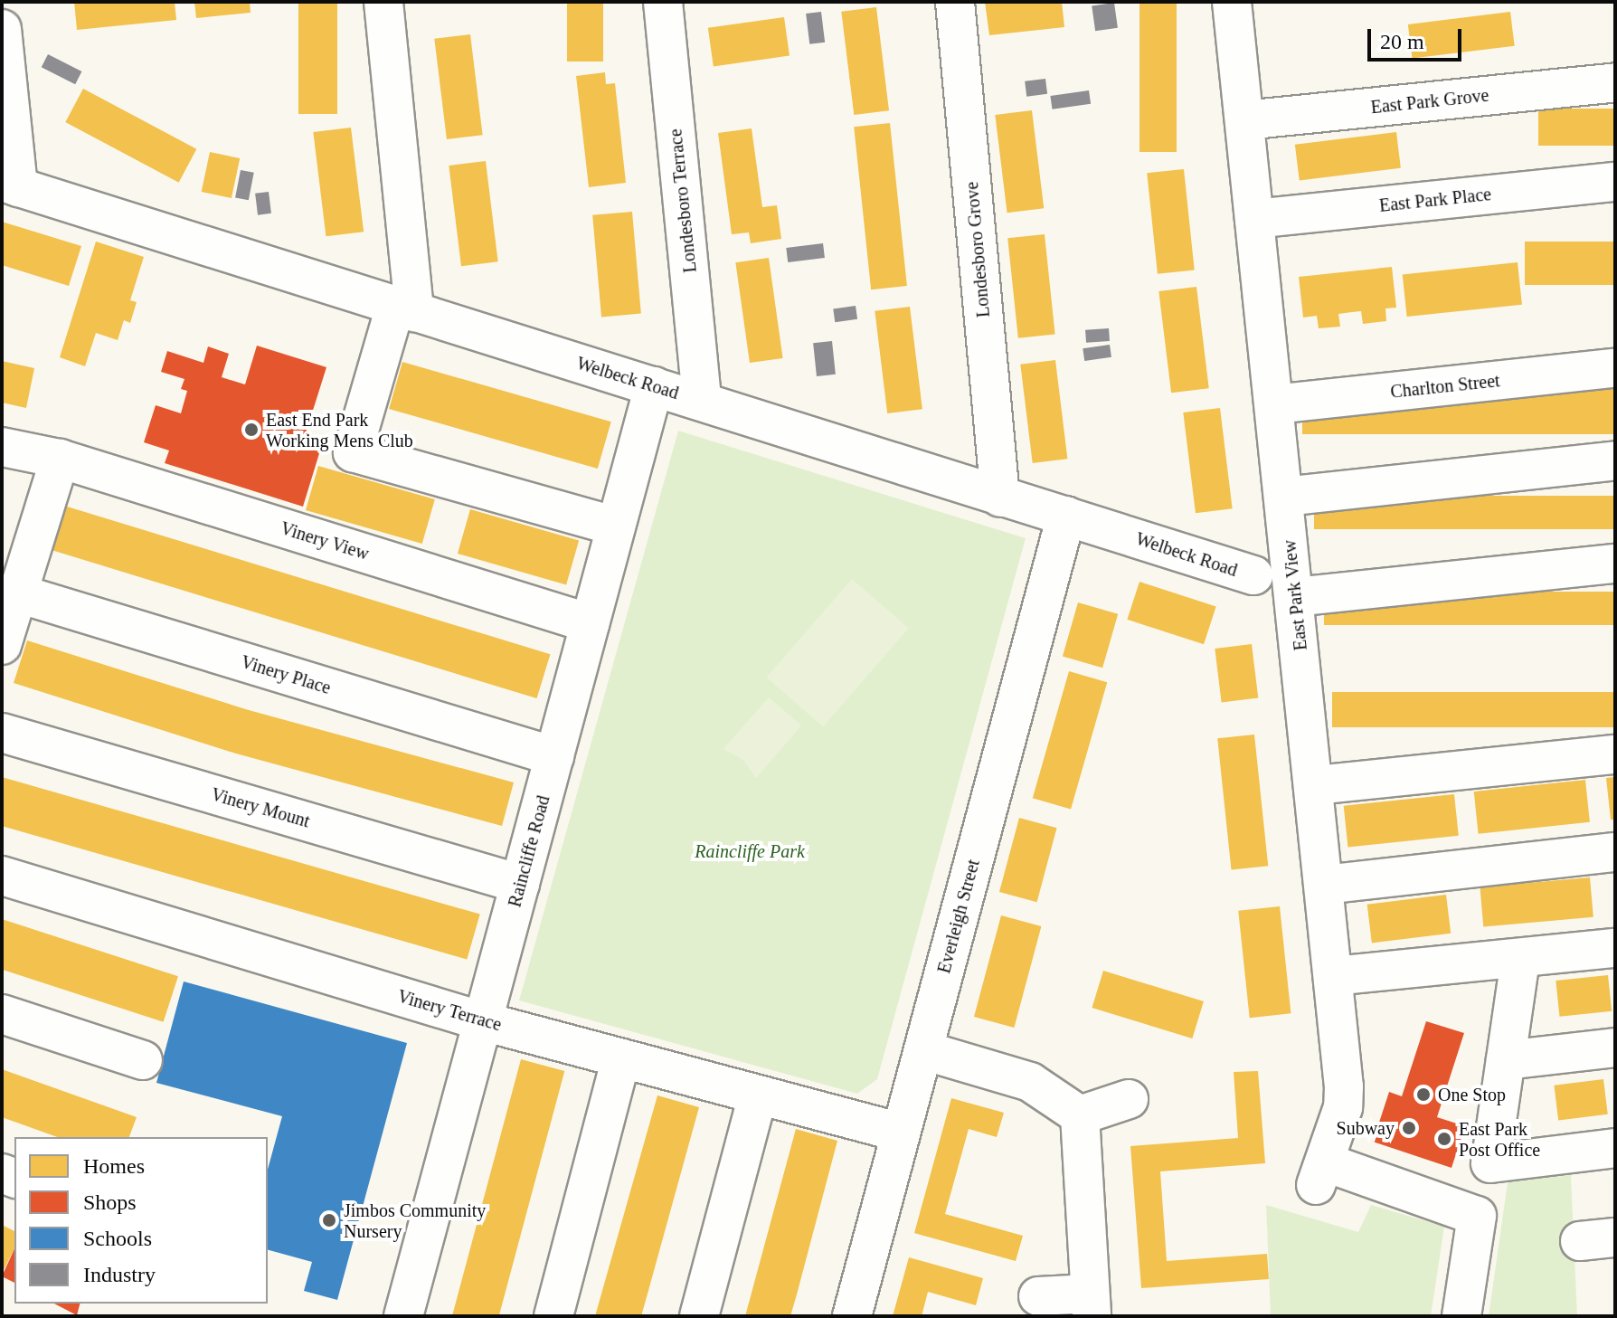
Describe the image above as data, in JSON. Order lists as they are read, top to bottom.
{
  "streets": {
    "street": [
      "East Park Grove",
      "East Park Place",
      "Londesboro Terrace",
      "Londesboro Grove",
      "Welbeck Road",
      "Charlton Street",
      "Vinery View",
      "East Park View",
      "Vinery Place",
      "Vinery Mount",
      "Raincliffe Road",
      "Everleigh Street",
      "Vinery Terrace"
    ]
  },
  "crossings": [
    ["East Park Grove", "East Park View"],
    ["East Park Place", "East Park View"],
    ["Londesboro Terrace", "Welbeck Road"],
    ["Londesboro Grove", "Welbeck Road"],
    ["Welbeck Road", "Raincliffe Road"],
    ["Welbeck Road", "Everleigh Street"],
    ["Charlton Street", "East Park View"],
    ["Vinery View", "Raincliffe Road"],
    ["Vinery Place", "Raincliffe Road"],
    ["Vinery Mount", "Raincliffe Road"],
    ["Raincliffe Road", "Vinery Terrace"],
    ["Everleigh Street", "Vinery Terrace"]
  ],
  "parks": ["Raincliffe Park"],
  "places": [
    "East End Park Working Mens Club",
    "One Stop",
    "Subway",
    "East Park Post Office",
    "Jimbos Community Nursery"
  ],
  "legend": [
    "Homes",
    "Shops",
    "Schools",
    "Industry"
  ],
  "scale_bar": "20 m"
}
